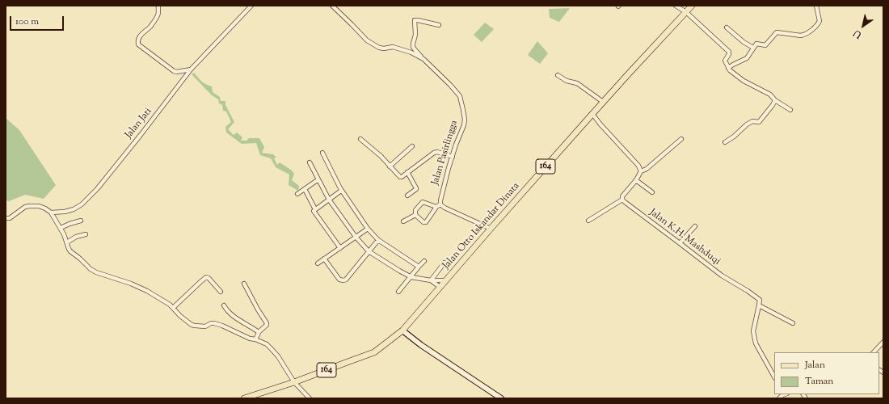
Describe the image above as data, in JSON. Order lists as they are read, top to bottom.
{
  "streets": {
    "main road": ["164", "Jalan Otto Iskandar Dinata"],
    "street": ["Jalan Jati", "Jalan Pasirlingga", "Jalan K.H. Mashduqi"]
  },
  "legend": ["Jalan", "Taman"],
  "scale_bar": "100 m",
  "north": "bottom left"
}
